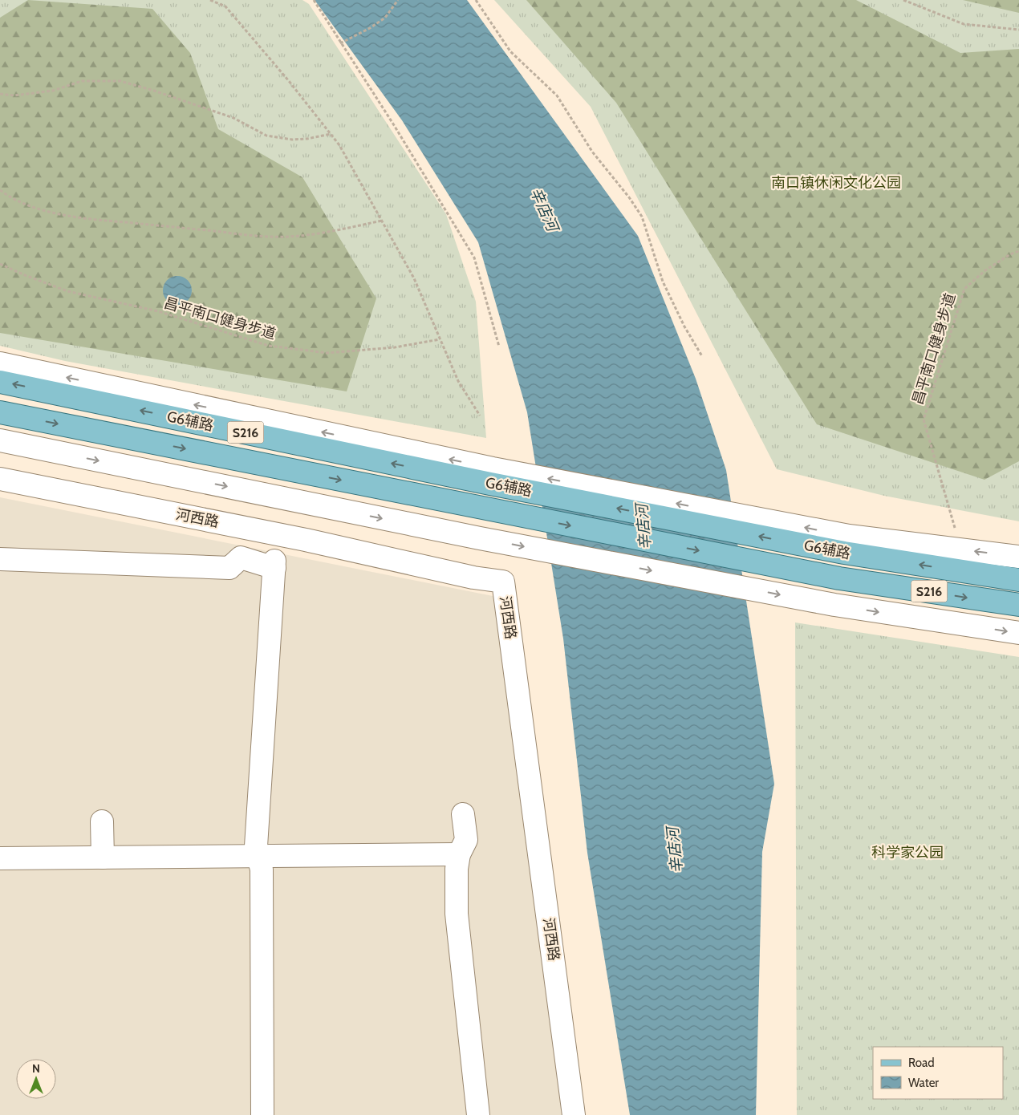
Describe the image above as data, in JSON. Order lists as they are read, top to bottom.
{
  "streets": {
    "main road": ["G6辅路", "S216"],
    "street": ["河西路"],
    "path": ["昌平南口健身步道"]
  },
  "crossings": [
    ["昌平南口健身步道", "G6辅路"]
  ],
  "water": ["辛店河"],
  "parks": ["南口镇休闲文化公园", "科学家公园"],
  "legend": ["Road", "Water"],
  "north": "top"
}
